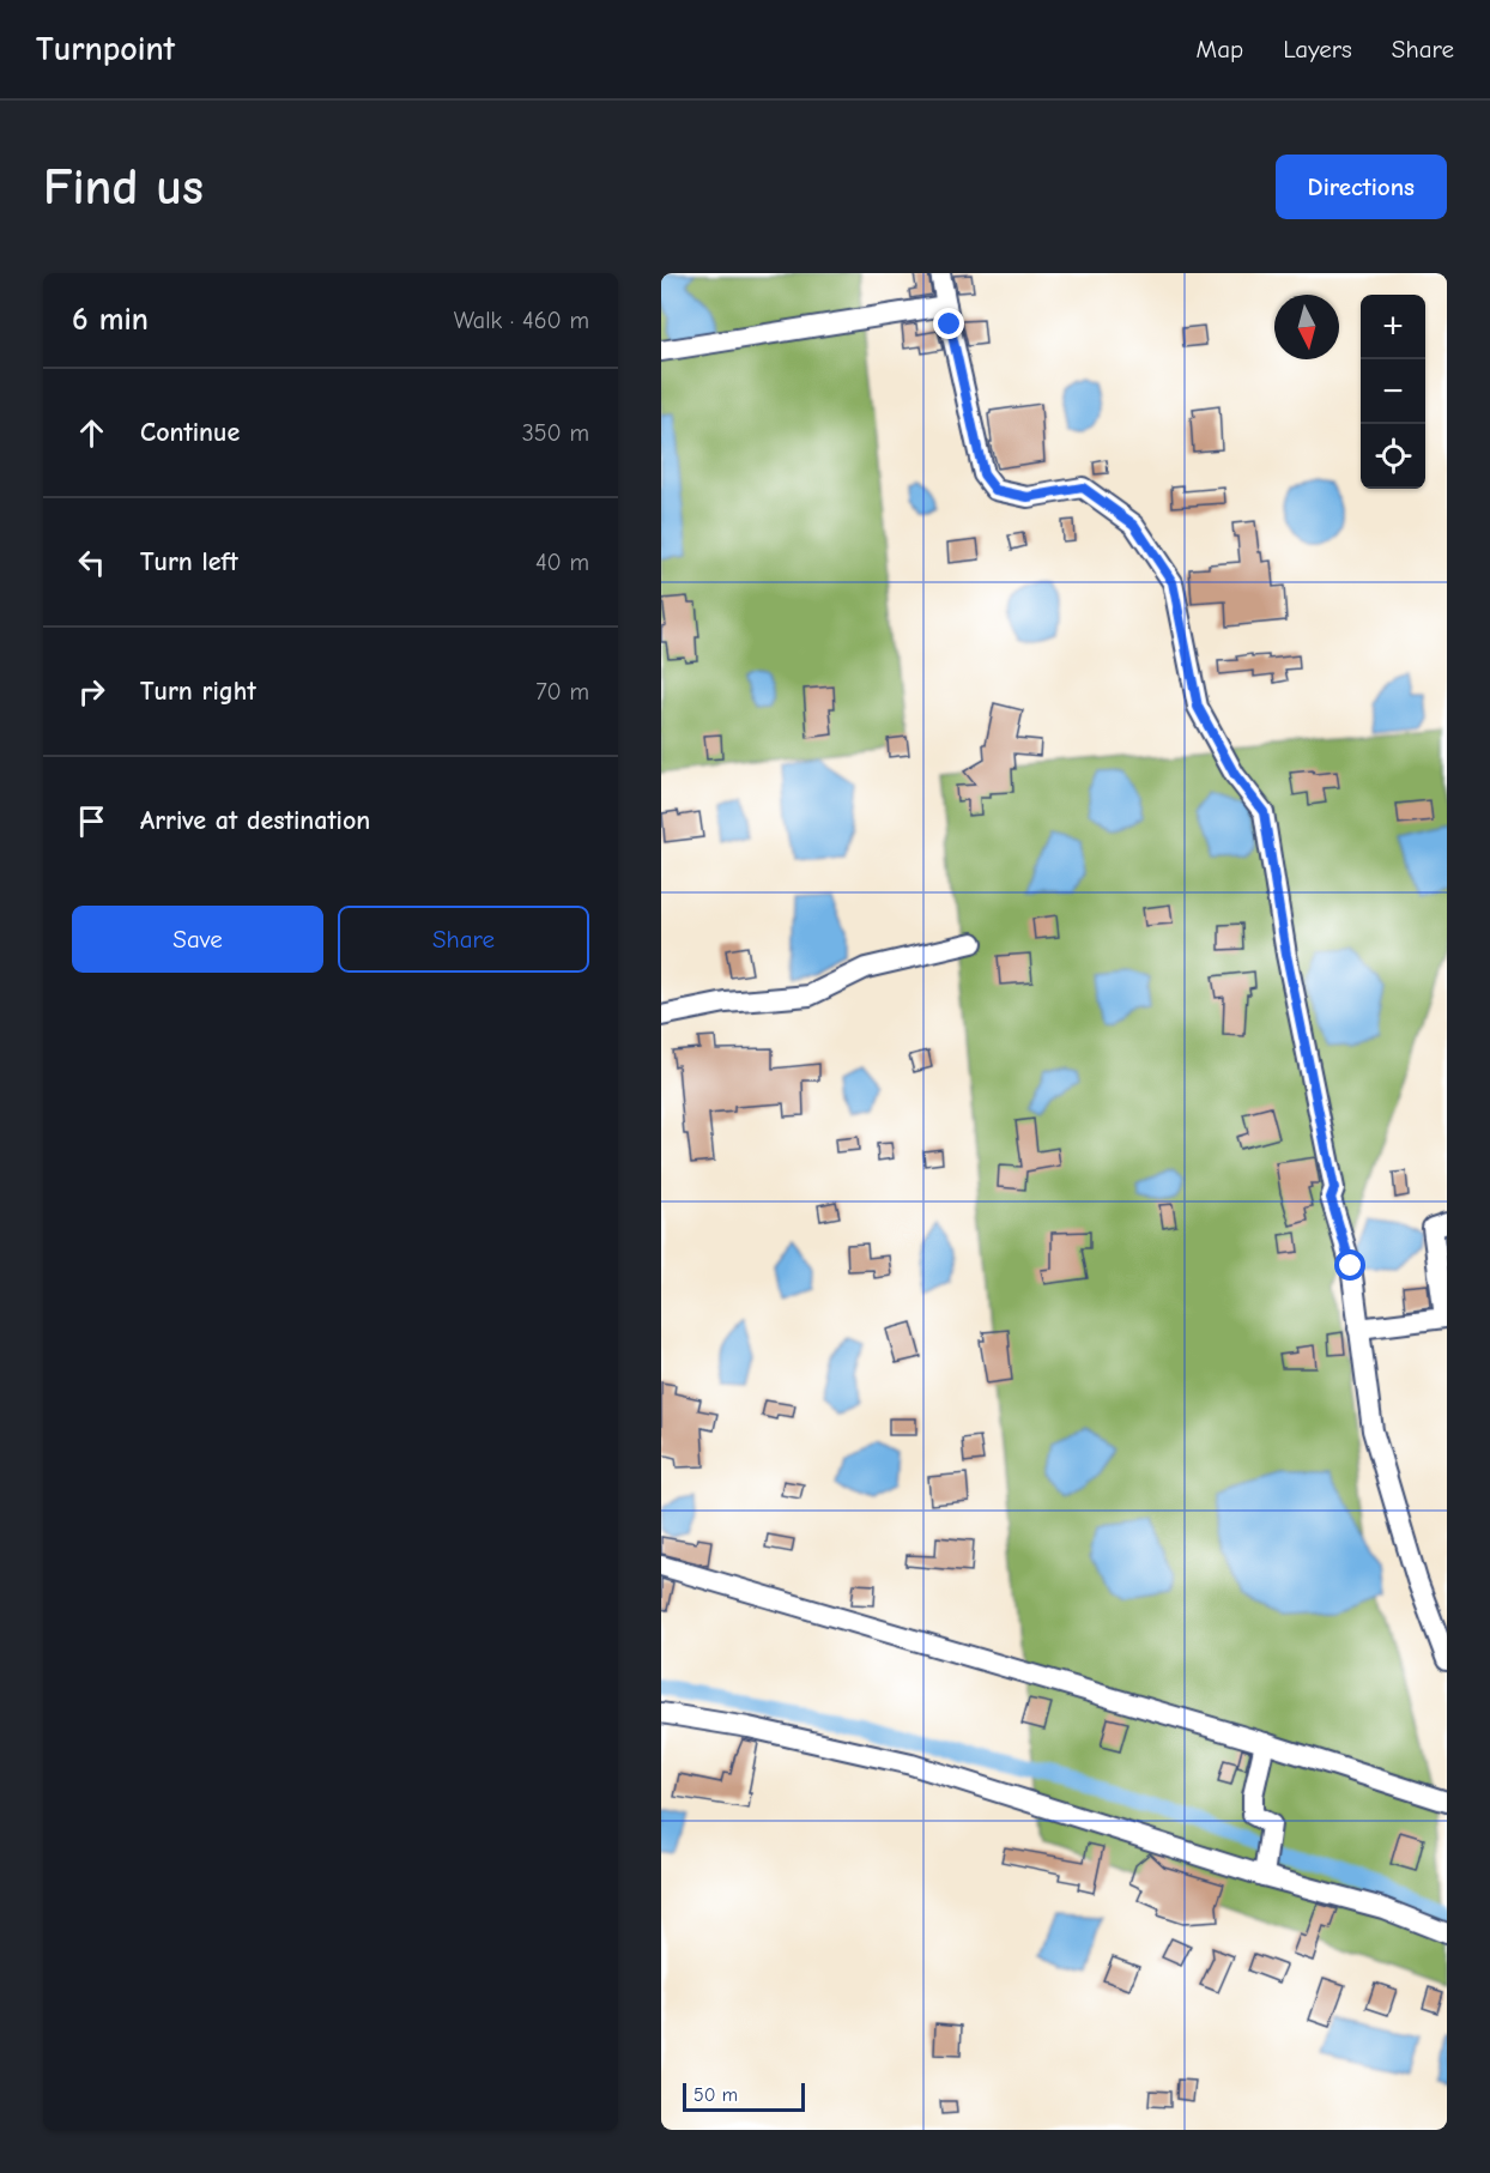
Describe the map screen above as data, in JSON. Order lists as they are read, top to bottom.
{
  "scale_bar": "50 m",
  "north": "bottom",
  "page": {
    "header": "Turnpoint",
    "nav": ["Map", "Layers", "Share"],
    "buttons": [
      "Directions",
      ["Save", "Share"]
    ],
    "title": "Find us",
    "heading": ["6 min", "Walk · 460 m"],
    "map_buttons": ["+", "−"],
    "list": [
      ["Continue", "350 m"],
      ["Turn left", "40 m"],
      ["Turn right", "70 m"],
      "Arrive at destination"
    ],
    "scale": "50 m"
  }
}
